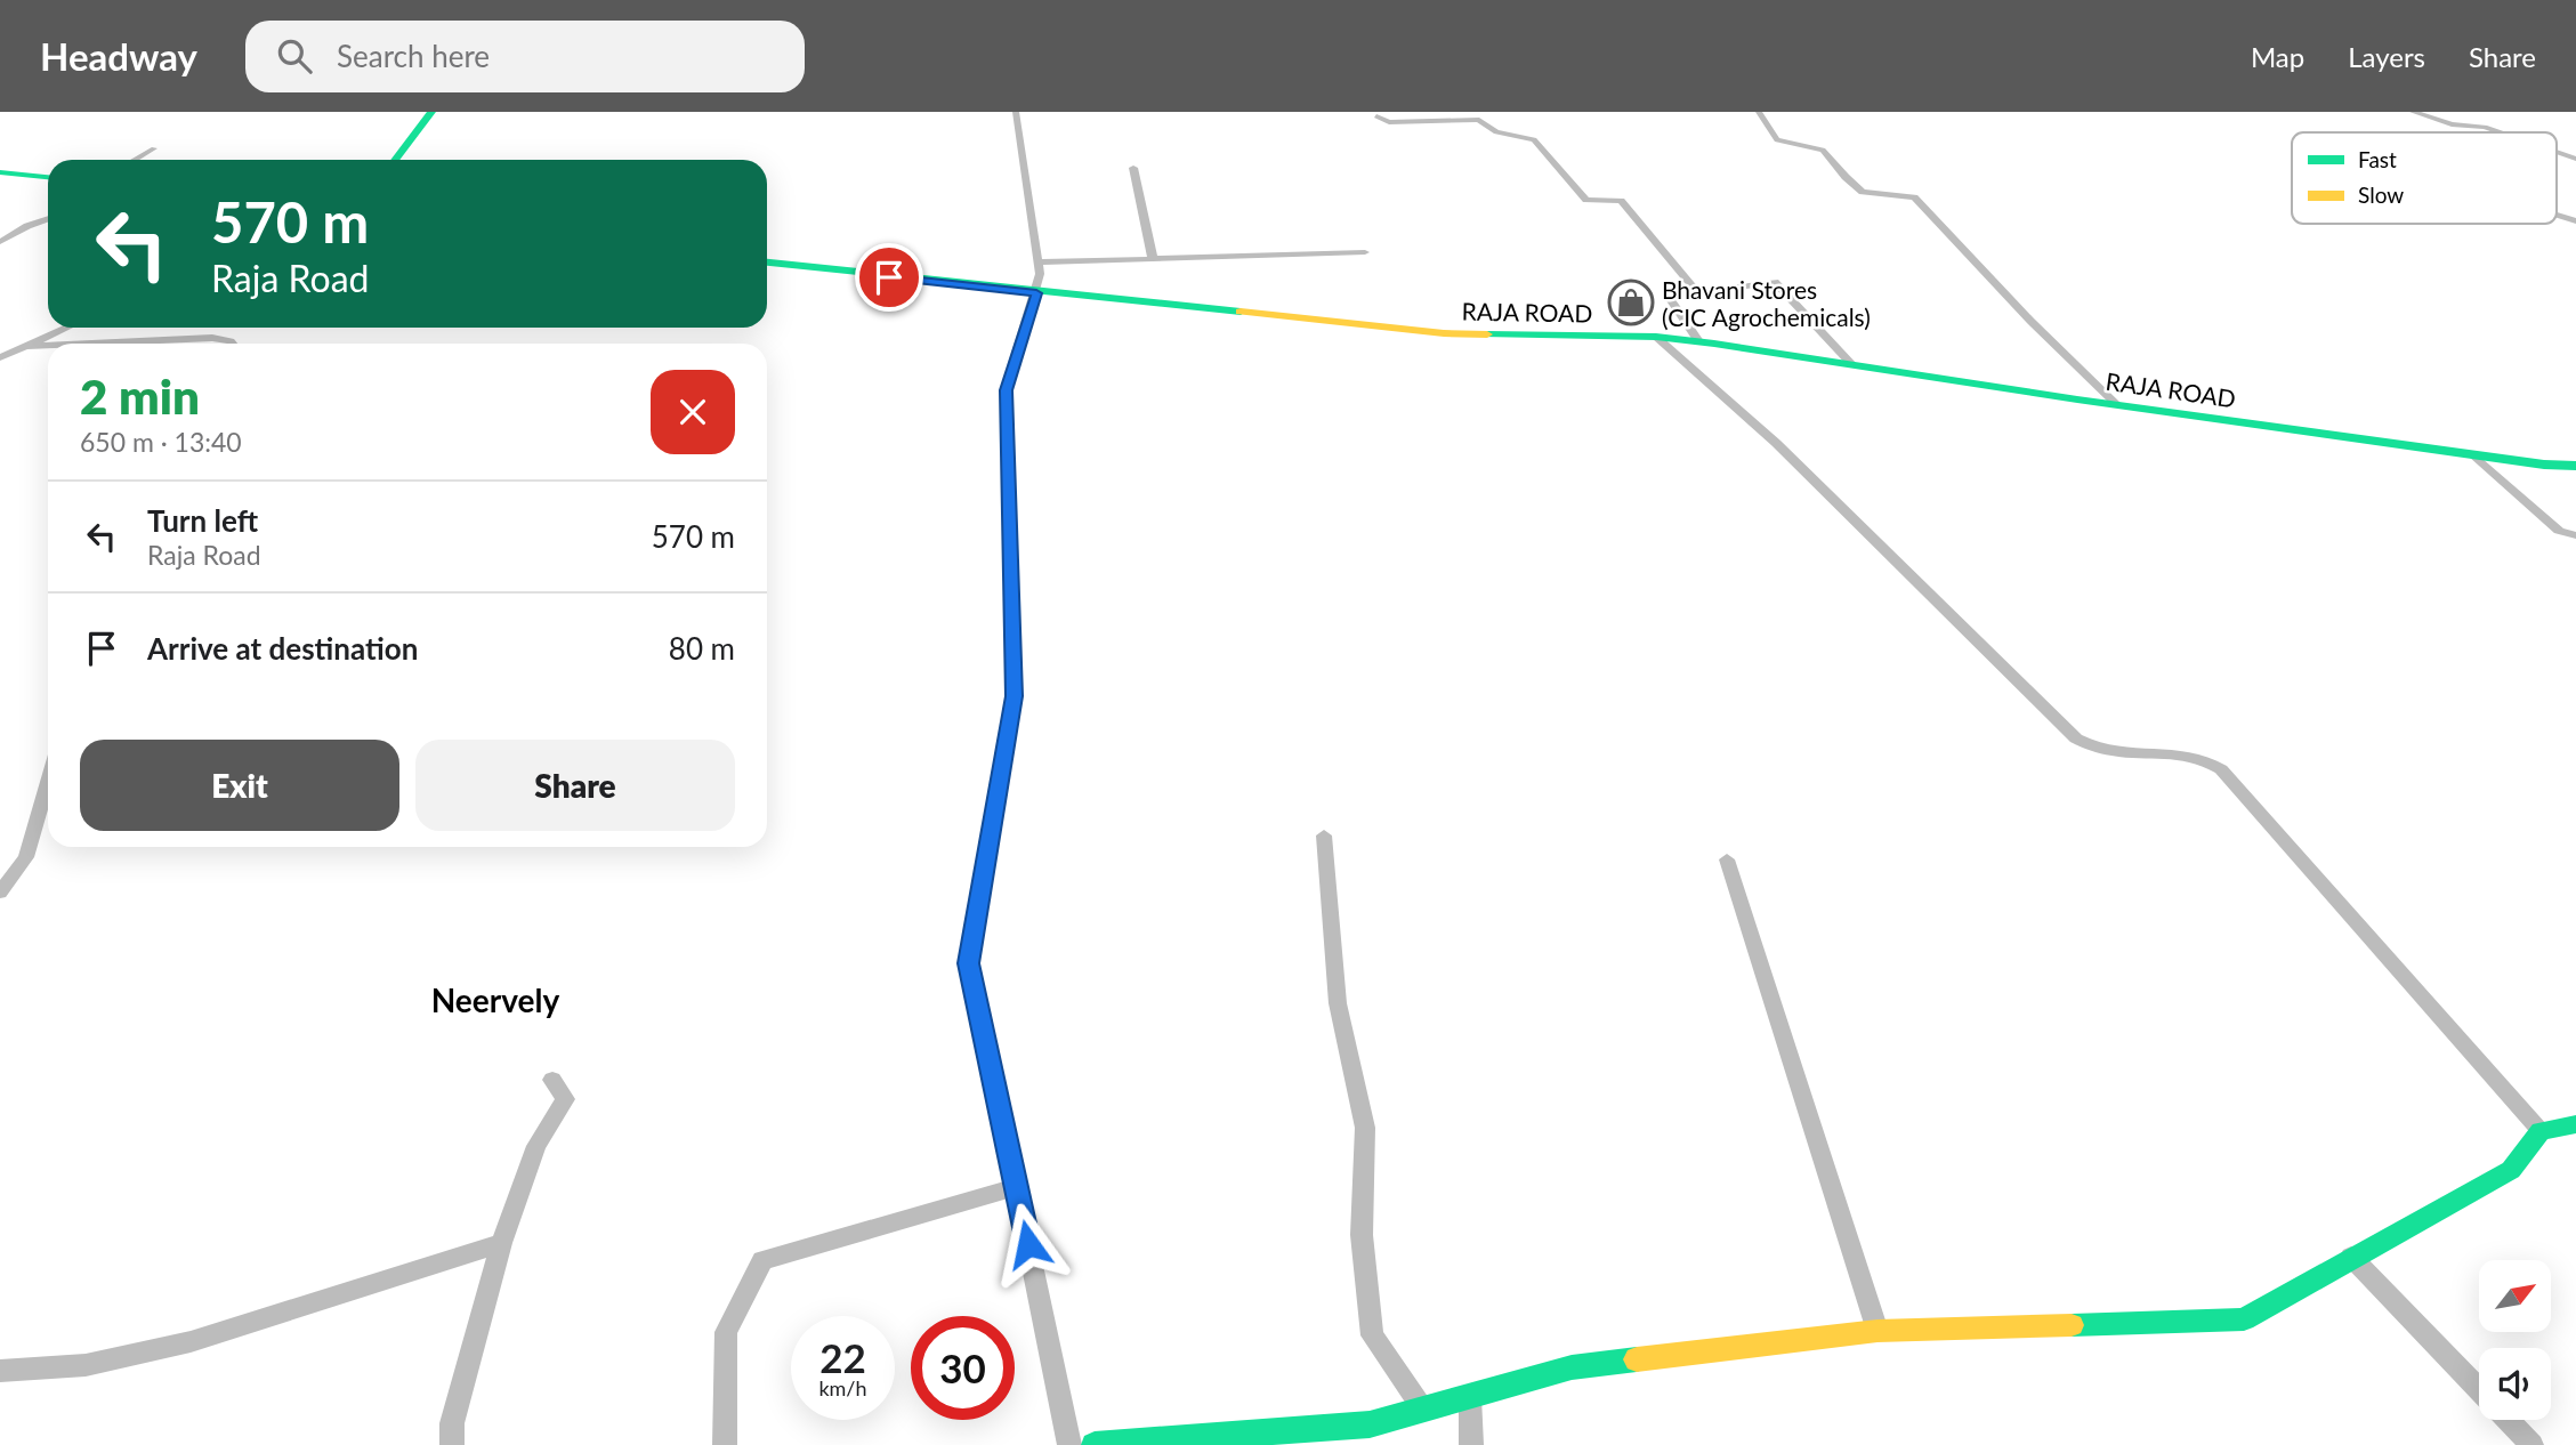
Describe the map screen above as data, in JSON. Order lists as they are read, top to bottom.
{
  "streets": {
    "street": ["RAJA ROAD"]
  },
  "districts": ["Neervely"],
  "places": {
    "shop": ["Bhavani Stores (CIC Agrochemicals)"]
  },
  "legend": ["Fast", "Slow"],
  "north": "top right",
  "page": {
    "header": "Headway",
    "search": "Search here",
    "nav": ["Map", "Layers", "Share"],
    "turn": ["570 m", "Raja Road"],
    "heading": ["2 min", "650 m · 13:40"],
    "list": [
      {
        "name": "Turn left",
        "note": "Raja Road",
        "value": "570 m"
      },
      {
        "name": "Arrive at destination",
        "value": "80 m"
      }
    ],
    "buttons": ["Exit", "Share"],
    "speed": "22 km/h",
    "limit": "30"
  }
}
